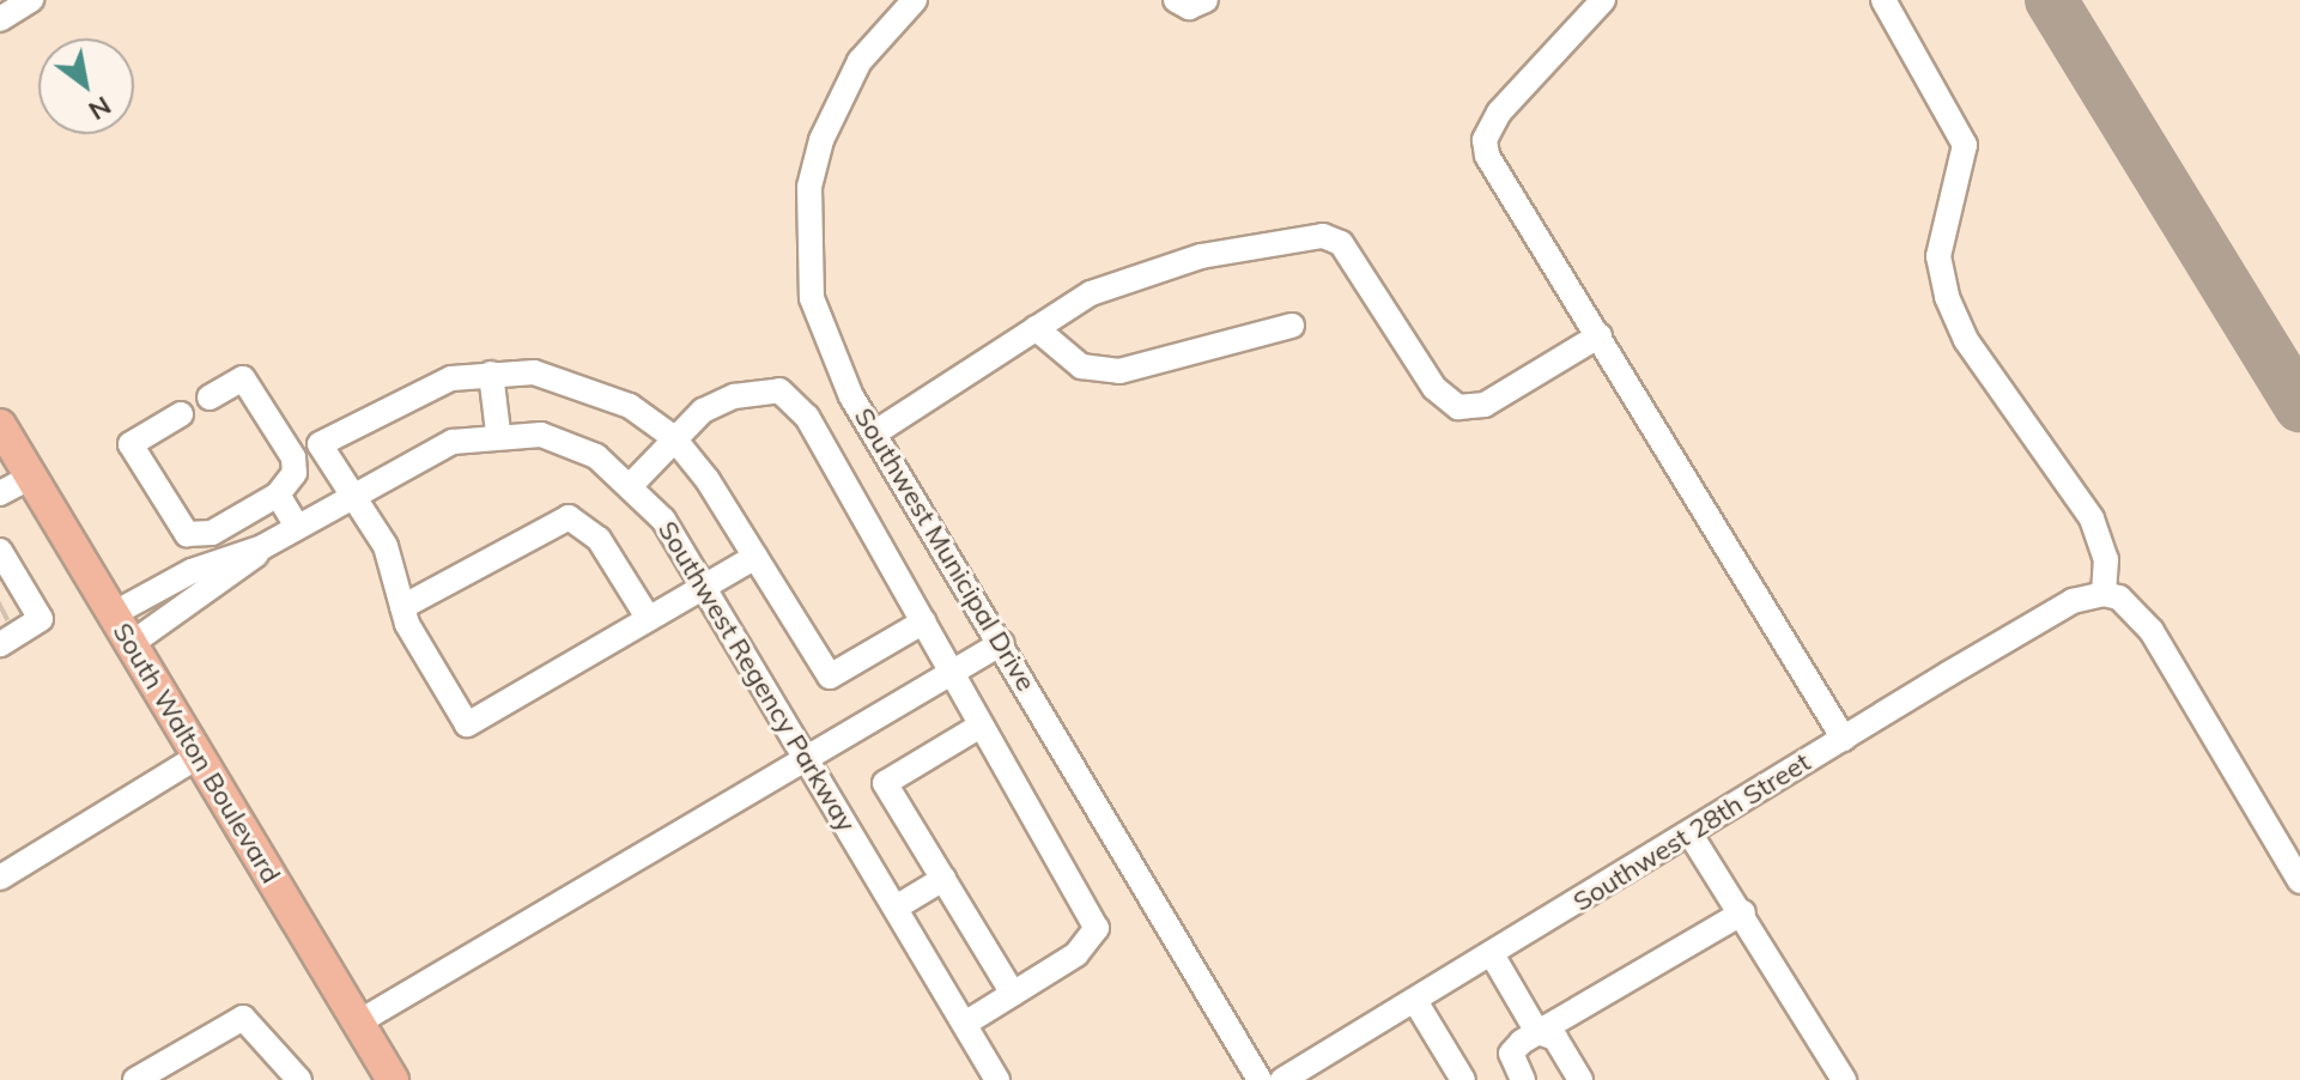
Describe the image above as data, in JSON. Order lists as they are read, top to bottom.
{
  "streets": {
    "main road": ["South Walton Boulevard"],
    "street": ["Southwest Municipal Drive", "Southwest Regency Parkway", "Southwest 28th Street"]
  },
  "crossings": [
    ["Southwest Regency Parkway", "South Walton Boulevard"]
  ],
  "north": "bottom right"
}
